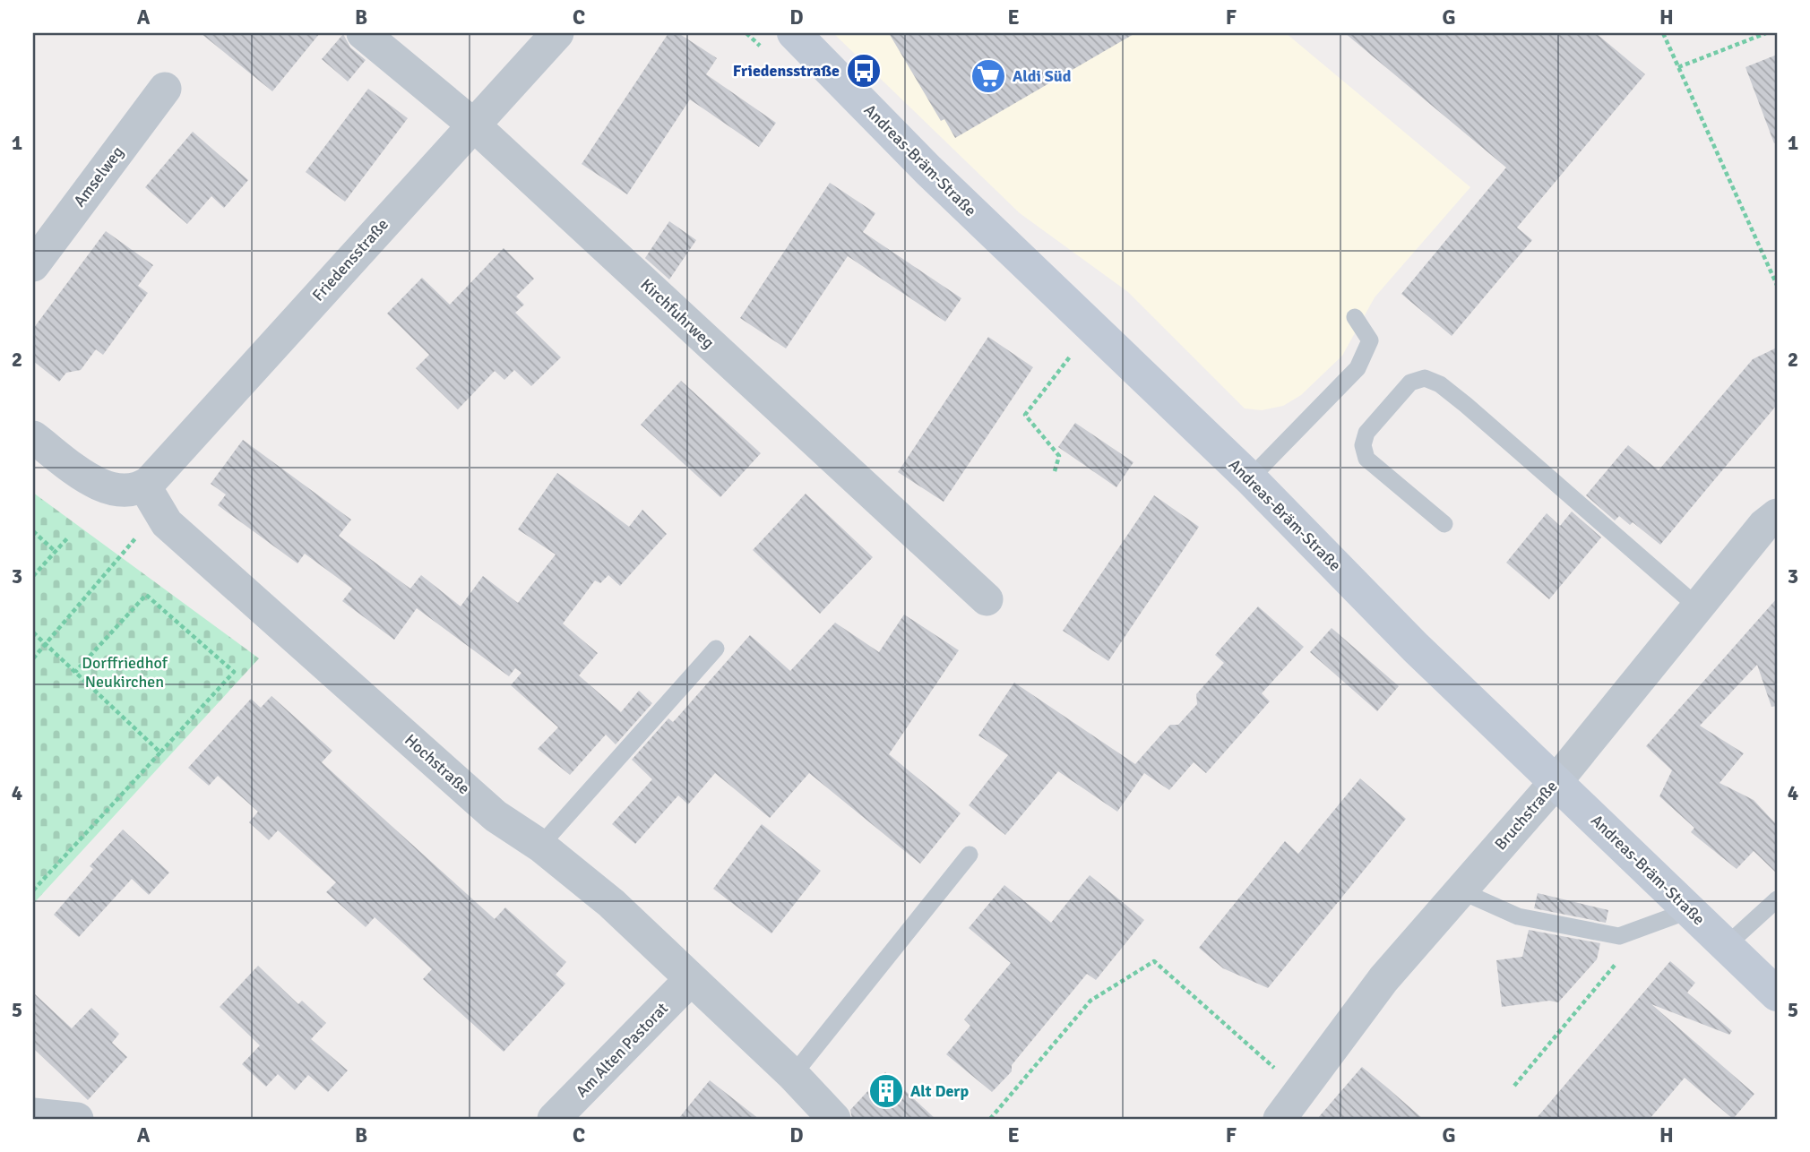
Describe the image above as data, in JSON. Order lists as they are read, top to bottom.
{
  "streets": {
    "main road": ["Andreas-Bräm-Straße"],
    "street": [
      "Amselweg",
      "Friedensstraße",
      "Kirchfuhrweg",
      "Hochstraße",
      "Bruchstraße",
      "Am Alten Pastorat"
    ]
  },
  "crossings": [
    ["Andreas-Bräm-Straße", "Bruchstraße"],
    ["Friedensstraße", "Kirchfuhrweg"],
    ["Friedensstraße", "Hochstraße"],
    ["Hochstraße", "Am Alten Pastorat"]
  ],
  "parks": ["Dorffriedhof Neukirchen"],
  "places": {
    "bus stop": ["Friedensstraße"],
    "supermarket": ["Aldi Süd"],
    "building": ["Alt Derp"]
  },
  "grid": {
    "columns": [
      "A",
      "B",
      "C",
      "D",
      "E",
      "F",
      "G",
      "H"
    ],
    "rows": [
      "1",
      "2",
      "3",
      "4",
      "5"
    ]
  }
}
